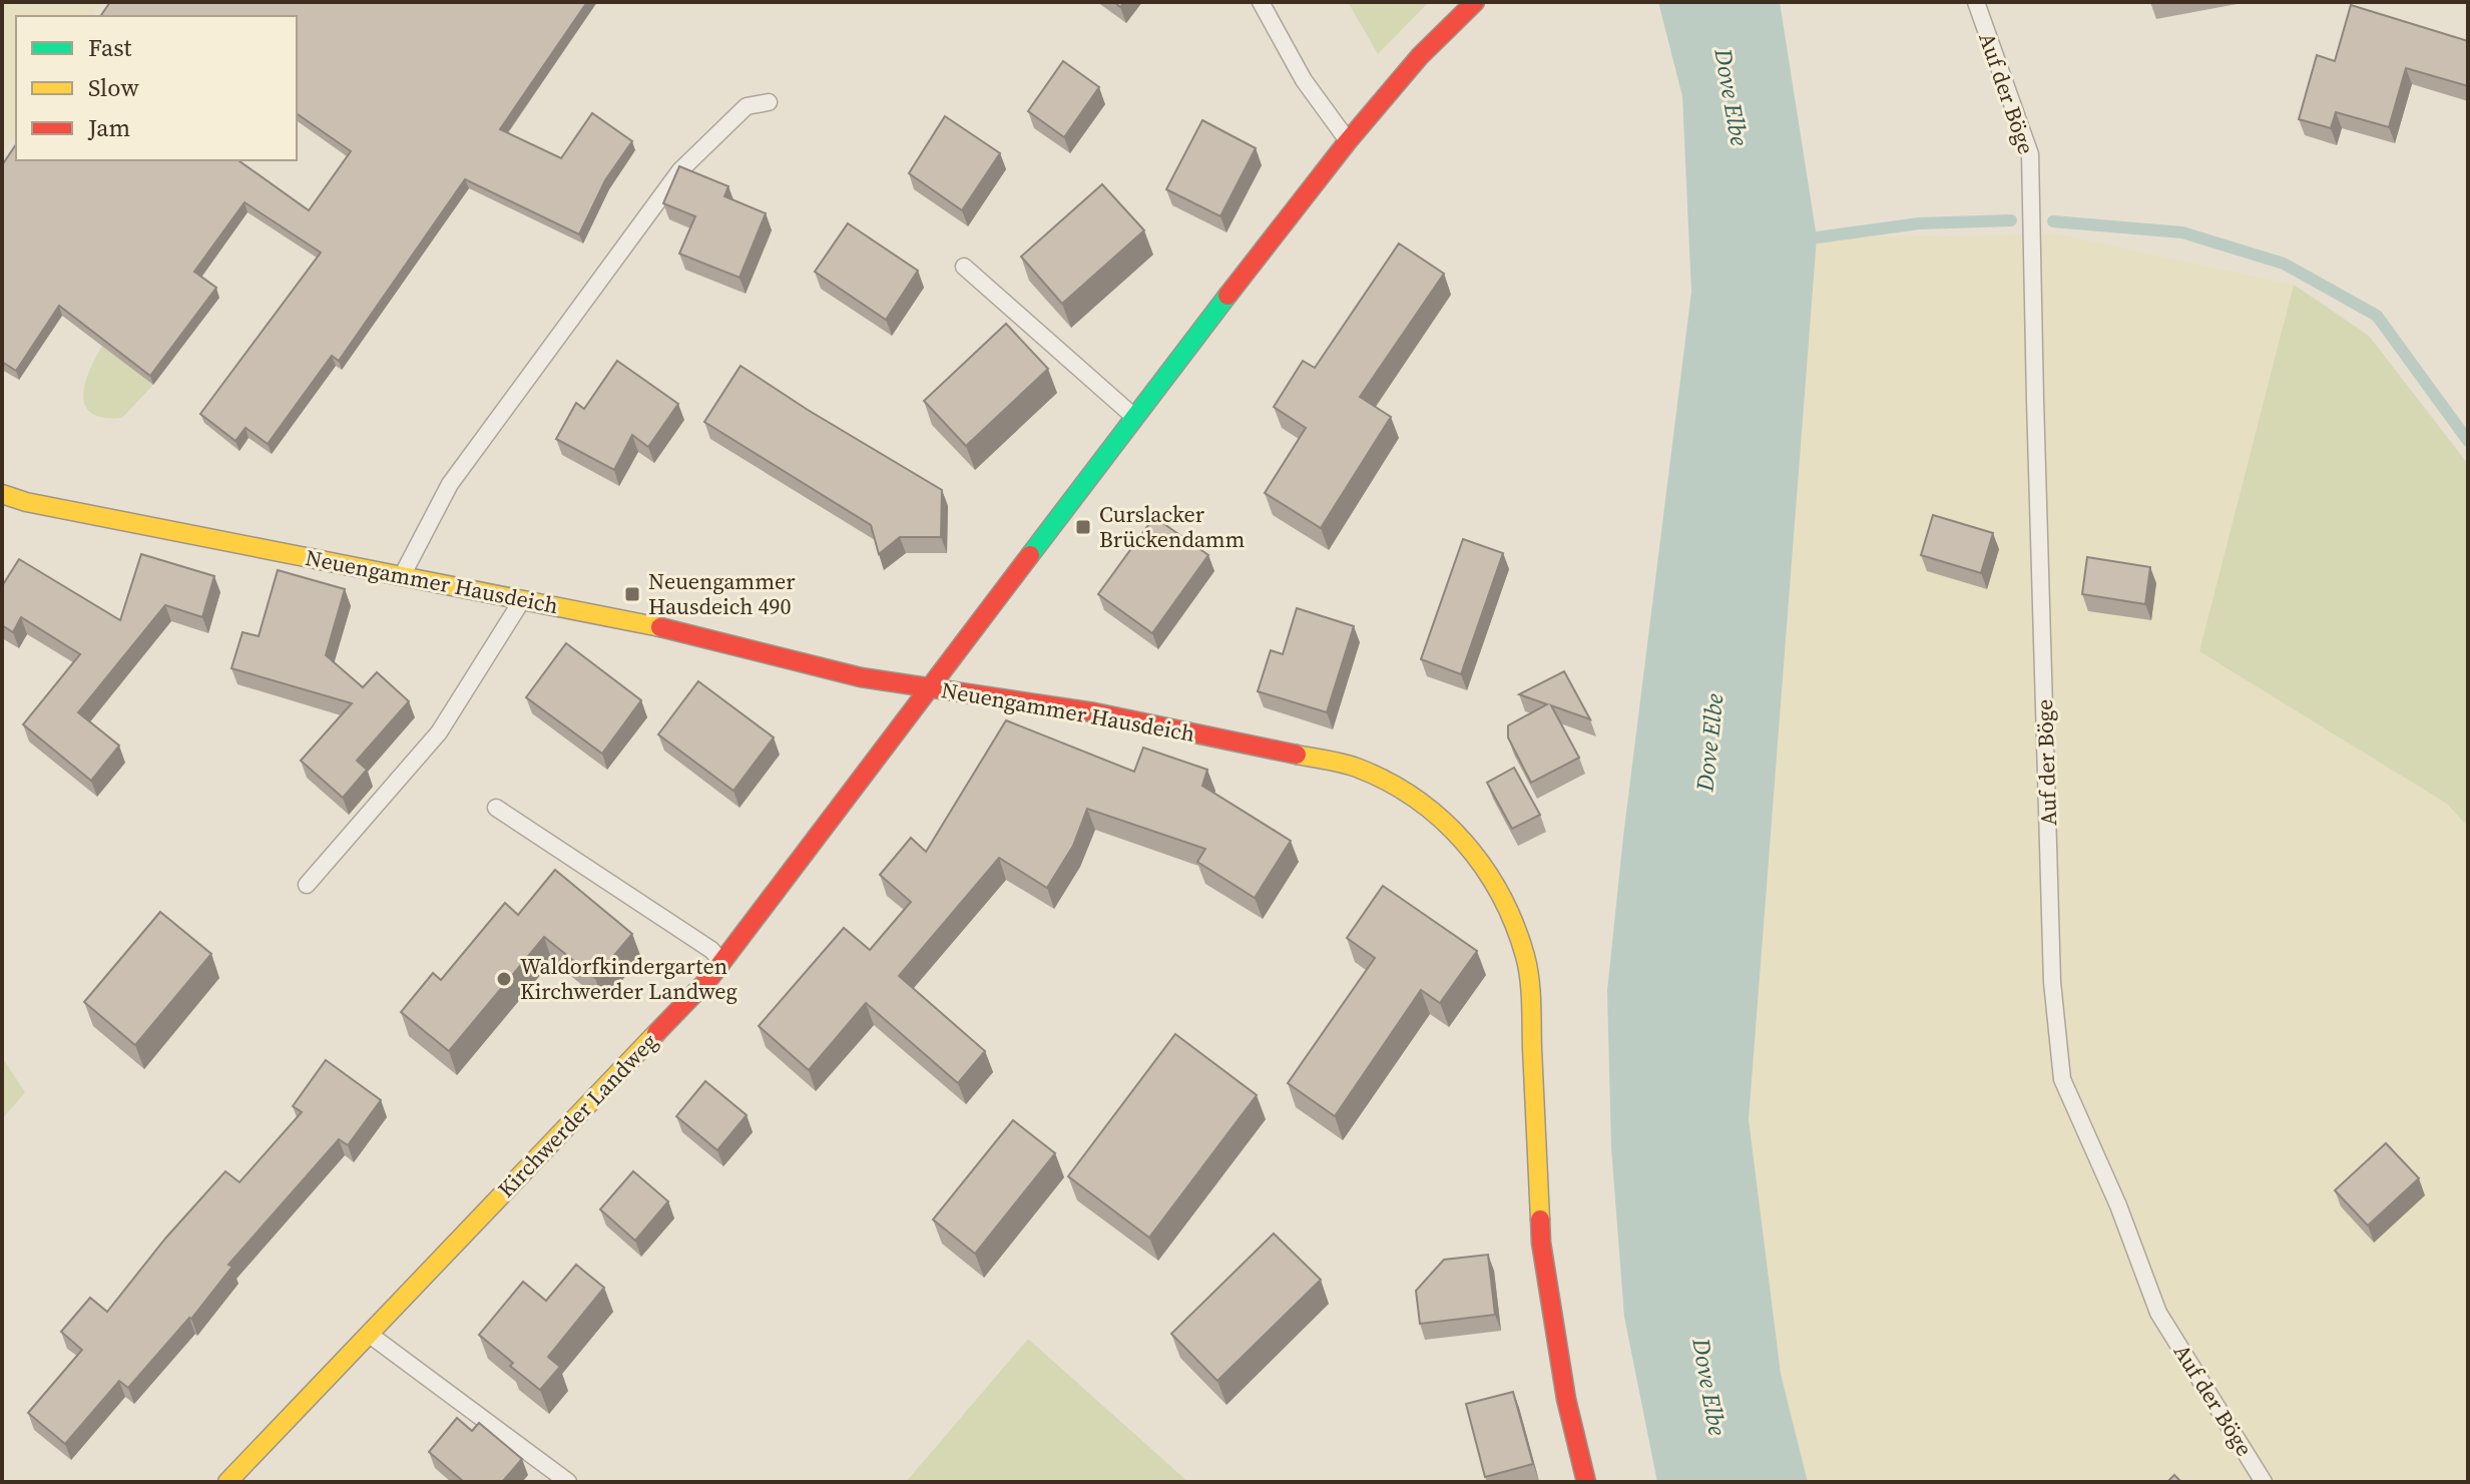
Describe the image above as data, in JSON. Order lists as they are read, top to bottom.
{
  "streets": {
    "street": ["Neuengammer Hausdeich", "Kirchwerder Landweg"],
    "lane": ["Auf der Böge"]
  },
  "crossings": [
    ["Neuengammer Hausdeich", "Kirchwerder Landweg"]
  ],
  "water": ["Dove Elbe"],
  "places": {
    "transit": ["Curslacker Brückendamm", "Neuengammer Hausdeich 490"],
    "other": ["Waldorfkindergarten Kirchwerder Landweg"]
  },
  "legend": ["Fast", "Slow", "Jam"]
}
